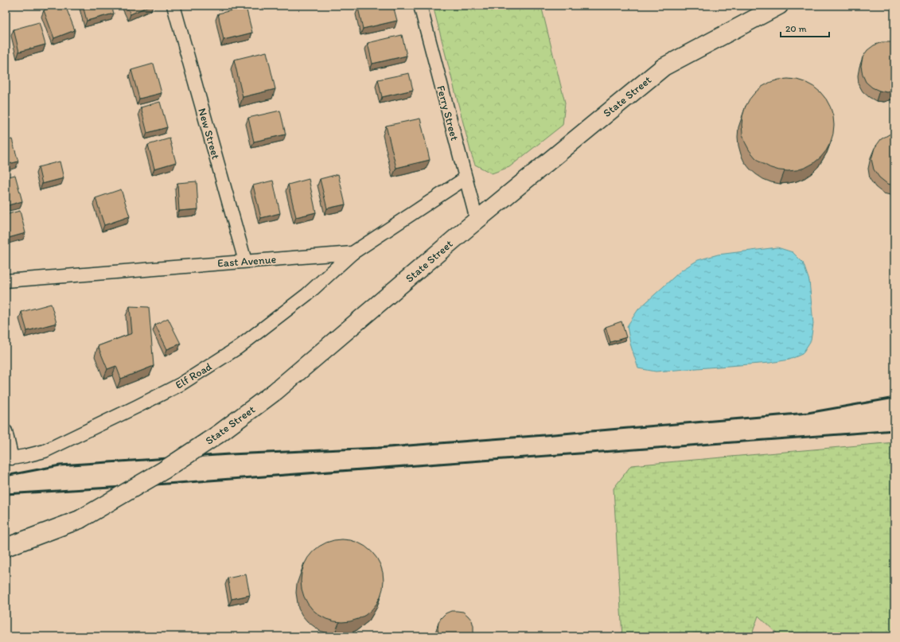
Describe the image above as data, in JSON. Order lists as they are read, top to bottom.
{
  "streets": {
    "street": [
      "State Street",
      "Ferry Street",
      "New Street",
      "East Avenue",
      "Elf Road"
    ]
  },
  "crossings": [
    ["State Street", "Ferry Street"],
    ["Ferry Street", "East Avenue"],
    ["New Street", "East Avenue"],
    ["East Avenue", "Elf Road"]
  ],
  "scale_bar": "20 m"
}
